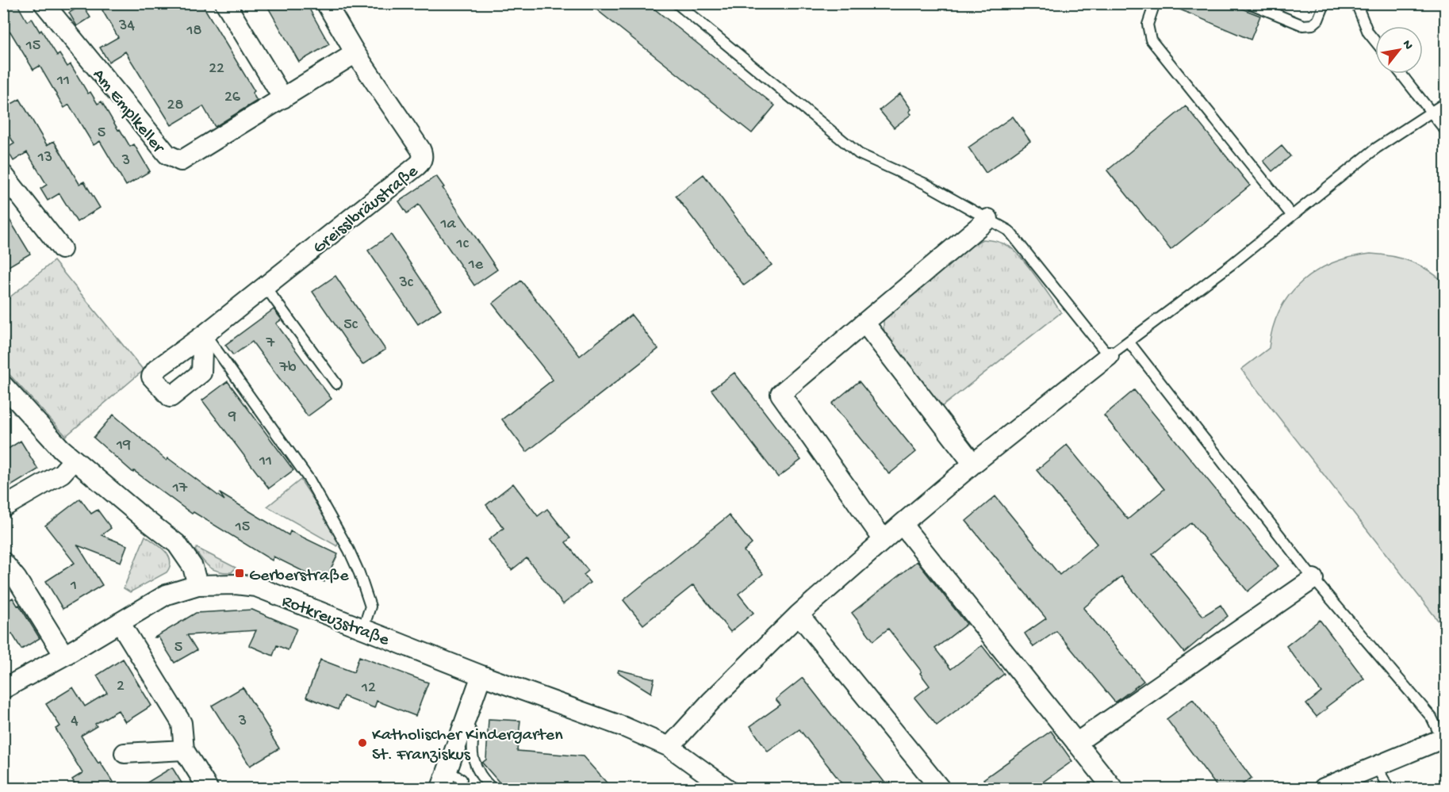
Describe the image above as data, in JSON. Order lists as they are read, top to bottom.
{
  "streets": {
    "street": ["Am Emplkeller", "Greisslbräustraße", "Rotkreuzstraße"]
  },
  "crossings": [
    ["Am Emplkeller", "Greisslbräustraße"]
  ],
  "places": {
    "transit": ["Gerberstraße"],
    "other": ["Katholischer Kindergarten St. Franziskus"]
  },
  "house_numbers": [
    "34",
    "18",
    "15",
    "22",
    "11",
    "26",
    "28",
    "5",
    "13",
    "3",
    "1a",
    "1c",
    "1e",
    "3c",
    "5c",
    "7",
    "7b",
    "9",
    "19",
    "11",
    "17",
    "15",
    "1",
    "5",
    "2",
    "12",
    "4",
    "3"
  ],
  "north": "top right"
}
